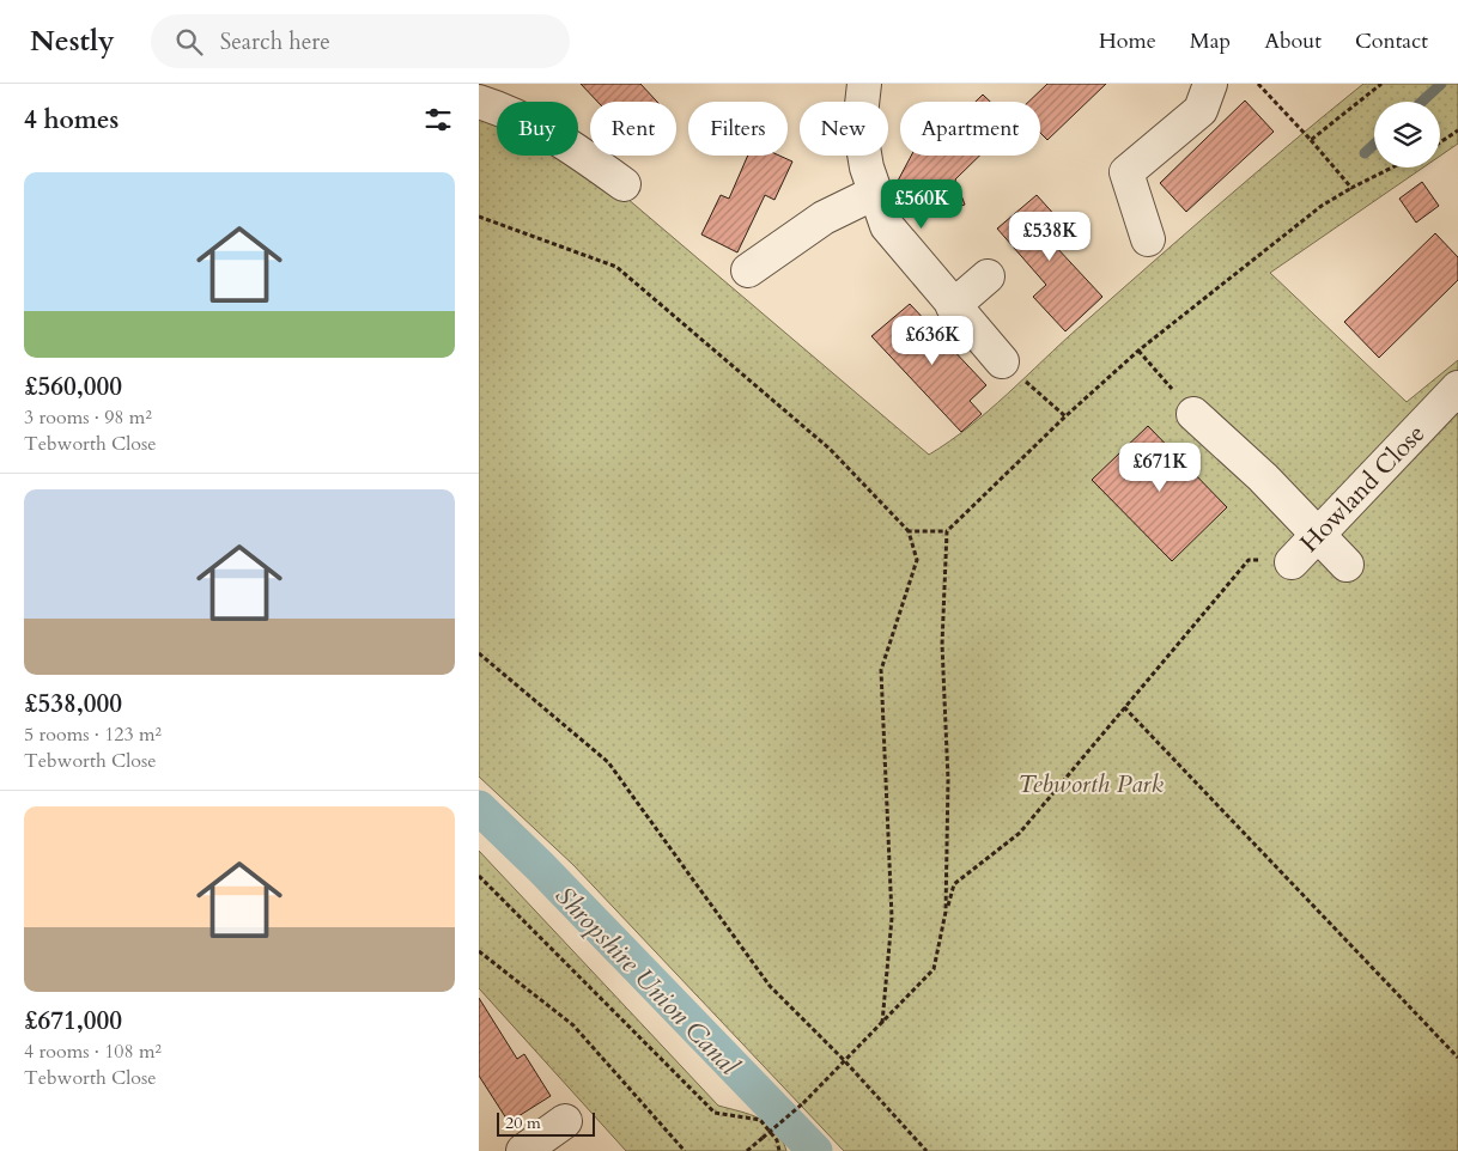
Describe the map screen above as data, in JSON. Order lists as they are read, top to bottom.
{
  "streets": {
    "street": ["Howland Close"]
  },
  "water": ["Shropshire Union Canal"],
  "parks": ["Tebworth Park"],
  "scale_bar": "20 m",
  "page": {
    "header": "Nestly",
    "search": "Search here",
    "nav": [
      "Home",
      "Map",
      "About",
      "Contact"
    ],
    "heading": "4 homes",
    "chip": [
      "Buy",
      "Rent",
      "Filters",
      "New",
      "Apartment"
    ],
    "list": [
      {
        "name": "£560,000",
        "note": "3 rooms · 98 m² · Tebworth Close"
      },
      {
        "name": "£538,000",
        "note": "5 rooms · 123 m² · Tebworth Close"
      },
      {
        "name": "£671,000",
        "note": "4 rooms · 108 m² · Tebworth Close"
      }
    ],
    "price": [
      "£560K",
      "£538K",
      "£636K",
      "£671K"
    ],
    "scale": "20 m"
  }
}
